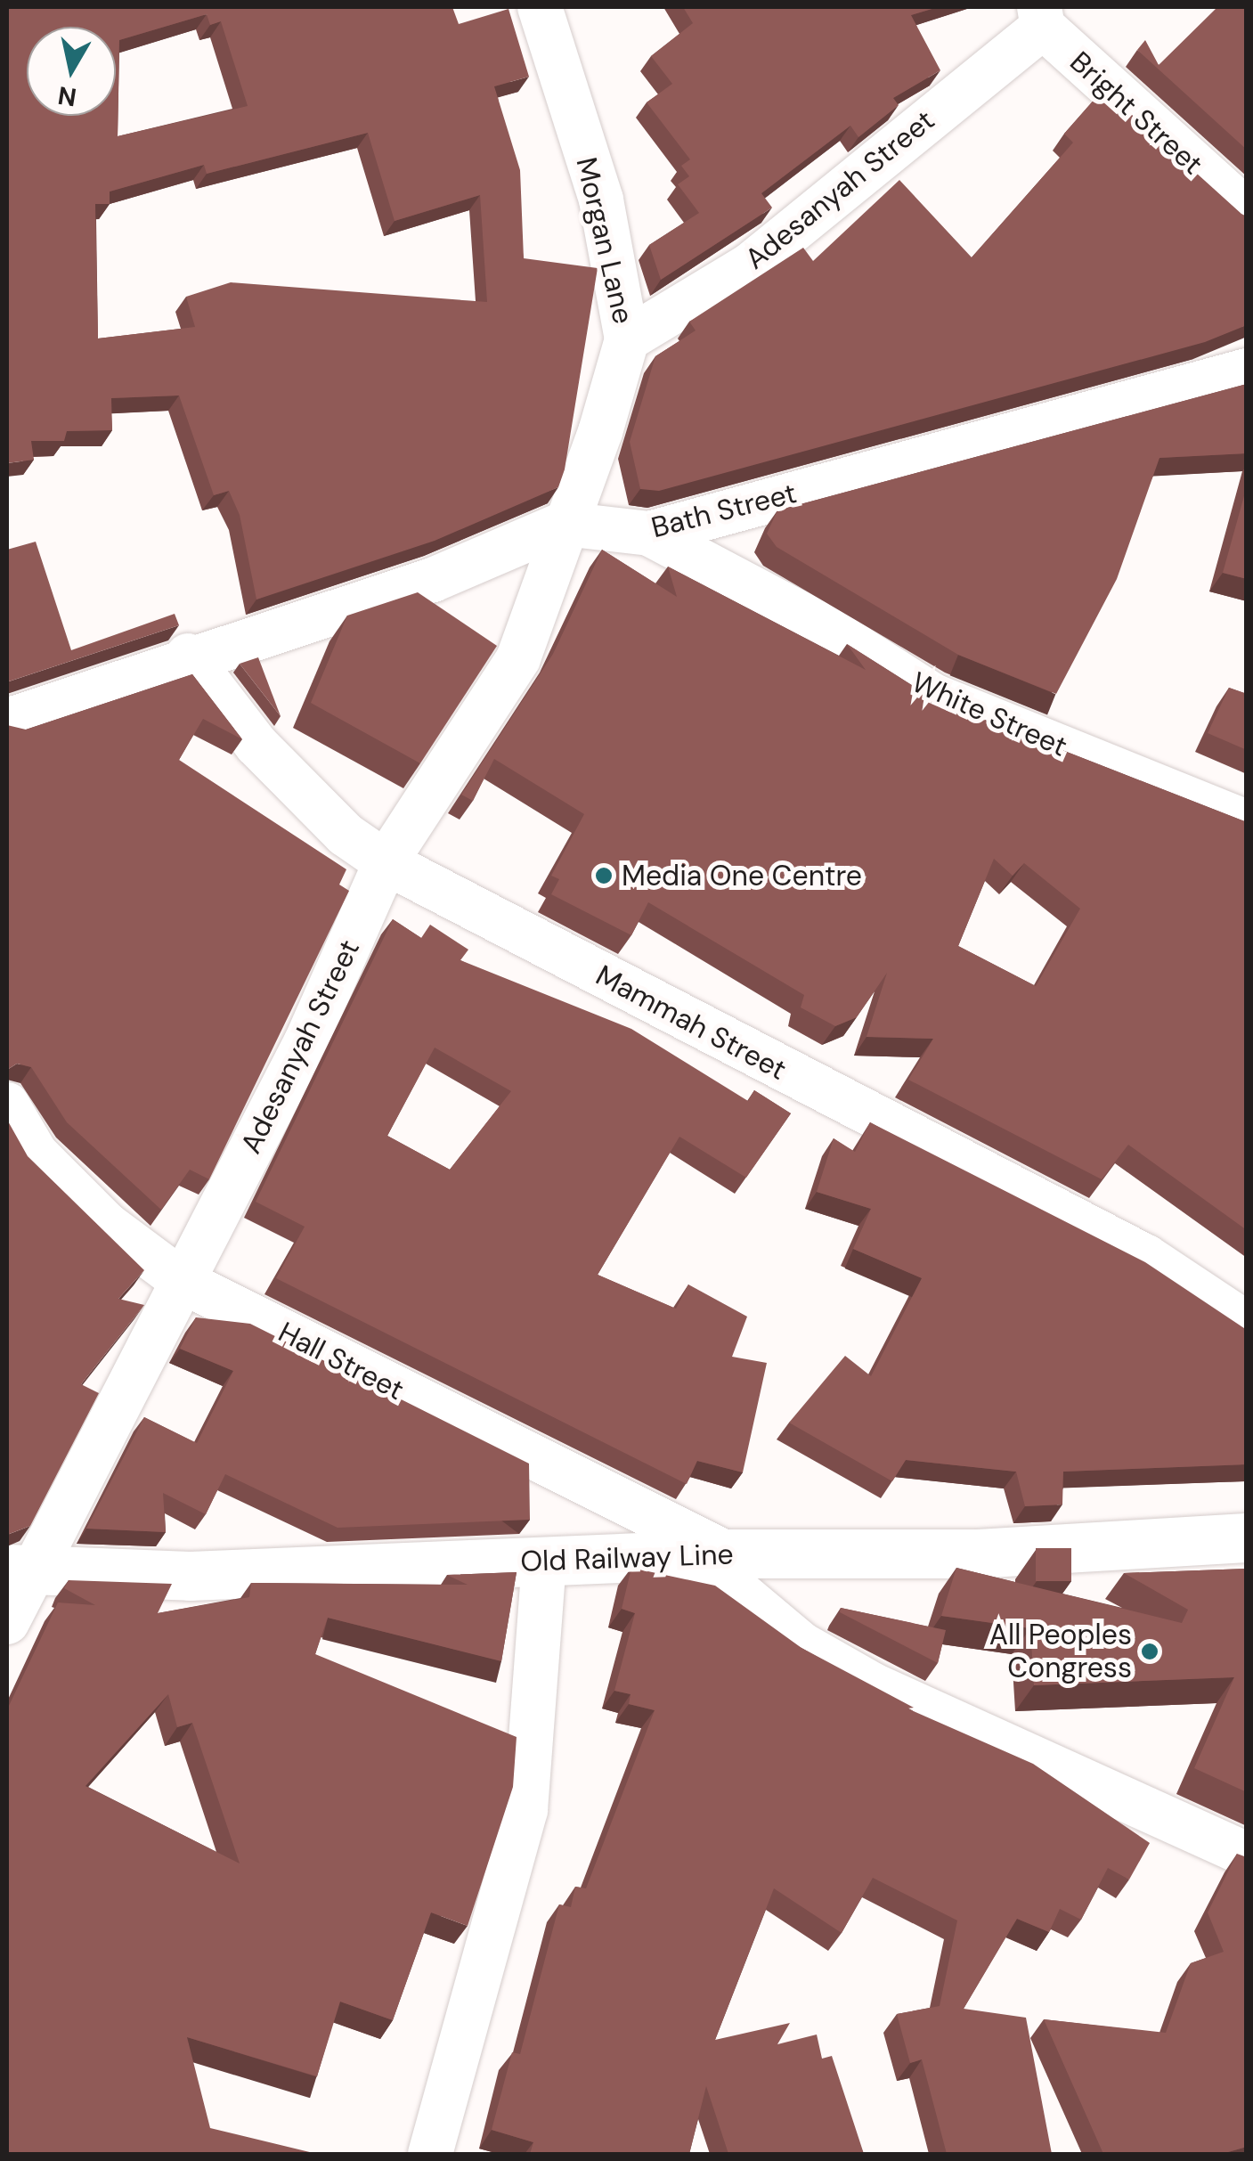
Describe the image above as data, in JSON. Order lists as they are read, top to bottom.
{
  "streets": {
    "street": [
      "Bright Street",
      "Adesanyah Street",
      "Morgan Lane",
      "Bath Street",
      "White Street",
      "Mammah Street",
      "Hall Street",
      "Old Railway Line"
    ]
  },
  "crossings": [
    ["Bright Street", "Adesanyah Street"],
    ["Adesanyah Street", "Morgan Lane"],
    ["Adesanyah Street", "Bath Street"],
    ["Adesanyah Street", "Mammah Street"],
    ["Adesanyah Street", "Hall Street"],
    ["Adesanyah Street", "Old Railway Line"],
    ["Morgan Lane", "Bath Street"],
    ["Bath Street", "White Street"],
    ["Bath Street", "Mammah Street"],
    ["Hall Street", "Old Railway Line"]
  ],
  "places": ["Media One Centre", "All Peoples Congress"],
  "north": "bottom"
}
